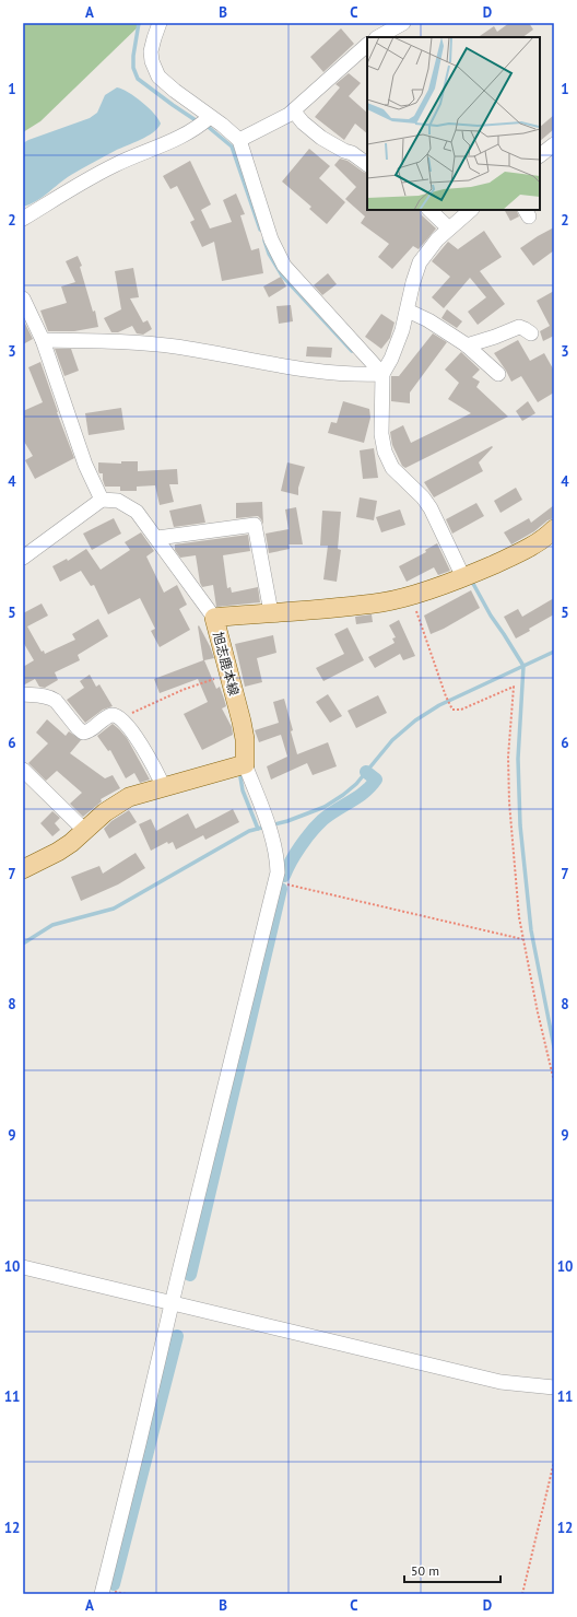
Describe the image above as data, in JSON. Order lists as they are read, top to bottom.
{
  "streets": {
    "main road": ["旭志鹿本線"]
  },
  "scale_bar": "50 m",
  "grid": {
    "columns": [
      "A",
      "B",
      "C",
      "D"
    ],
    "rows": [
      "1",
      "2",
      "3",
      "4",
      "5",
      "6",
      "7",
      "8",
      "9",
      "10",
      "11",
      "12"
    ]
  }
}
